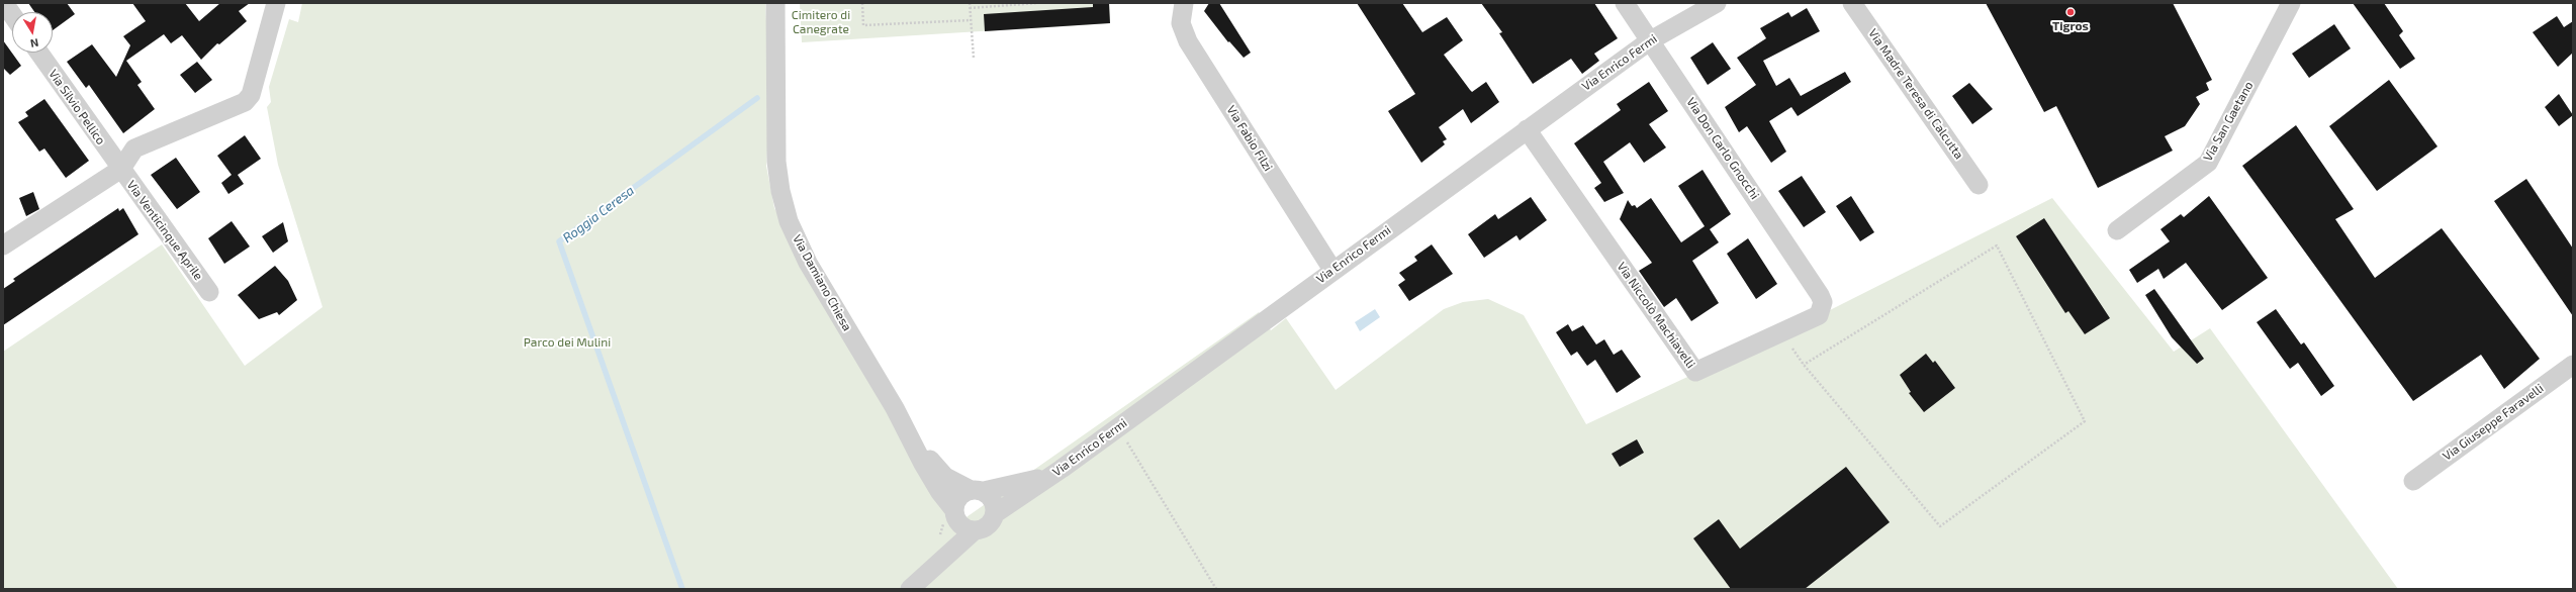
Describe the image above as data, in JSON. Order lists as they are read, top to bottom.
{
  "streets": {
    "street": [
      "Via Enrico Fermi",
      "Via Madre Teresa di Calcutta",
      "Via Silvio Pellico",
      "Via San Gaetano",
      "Via Fabio Filzi",
      "Via Don Carlo Gnocchi",
      "Via Venticinque Aprile",
      "Via Damiano Chiesa",
      "Via Niccolò Machiavelli",
      "Via Giuseppe Faravelli"
    ]
  },
  "crossings": [
    ["Via Enrico Fermi", "Via Fabio Filzi"],
    ["Via Enrico Fermi", "Via Don Carlo Gnocchi"],
    ["Via Enrico Fermi", "Via Damiano Chiesa"],
    ["Via Enrico Fermi", "Via Niccolò Machiavelli"],
    ["Via Silvio Pellico", "Via Venticinque Aprile"],
    ["Via Don Carlo Gnocchi", "Via Niccolò Machiavelli"]
  ],
  "water": ["Roggia Ceresa"],
  "parks": ["Cimitero di Canegrate", "Parco dei Mulini"],
  "places": ["Tigros"],
  "north": "bottom"
}
